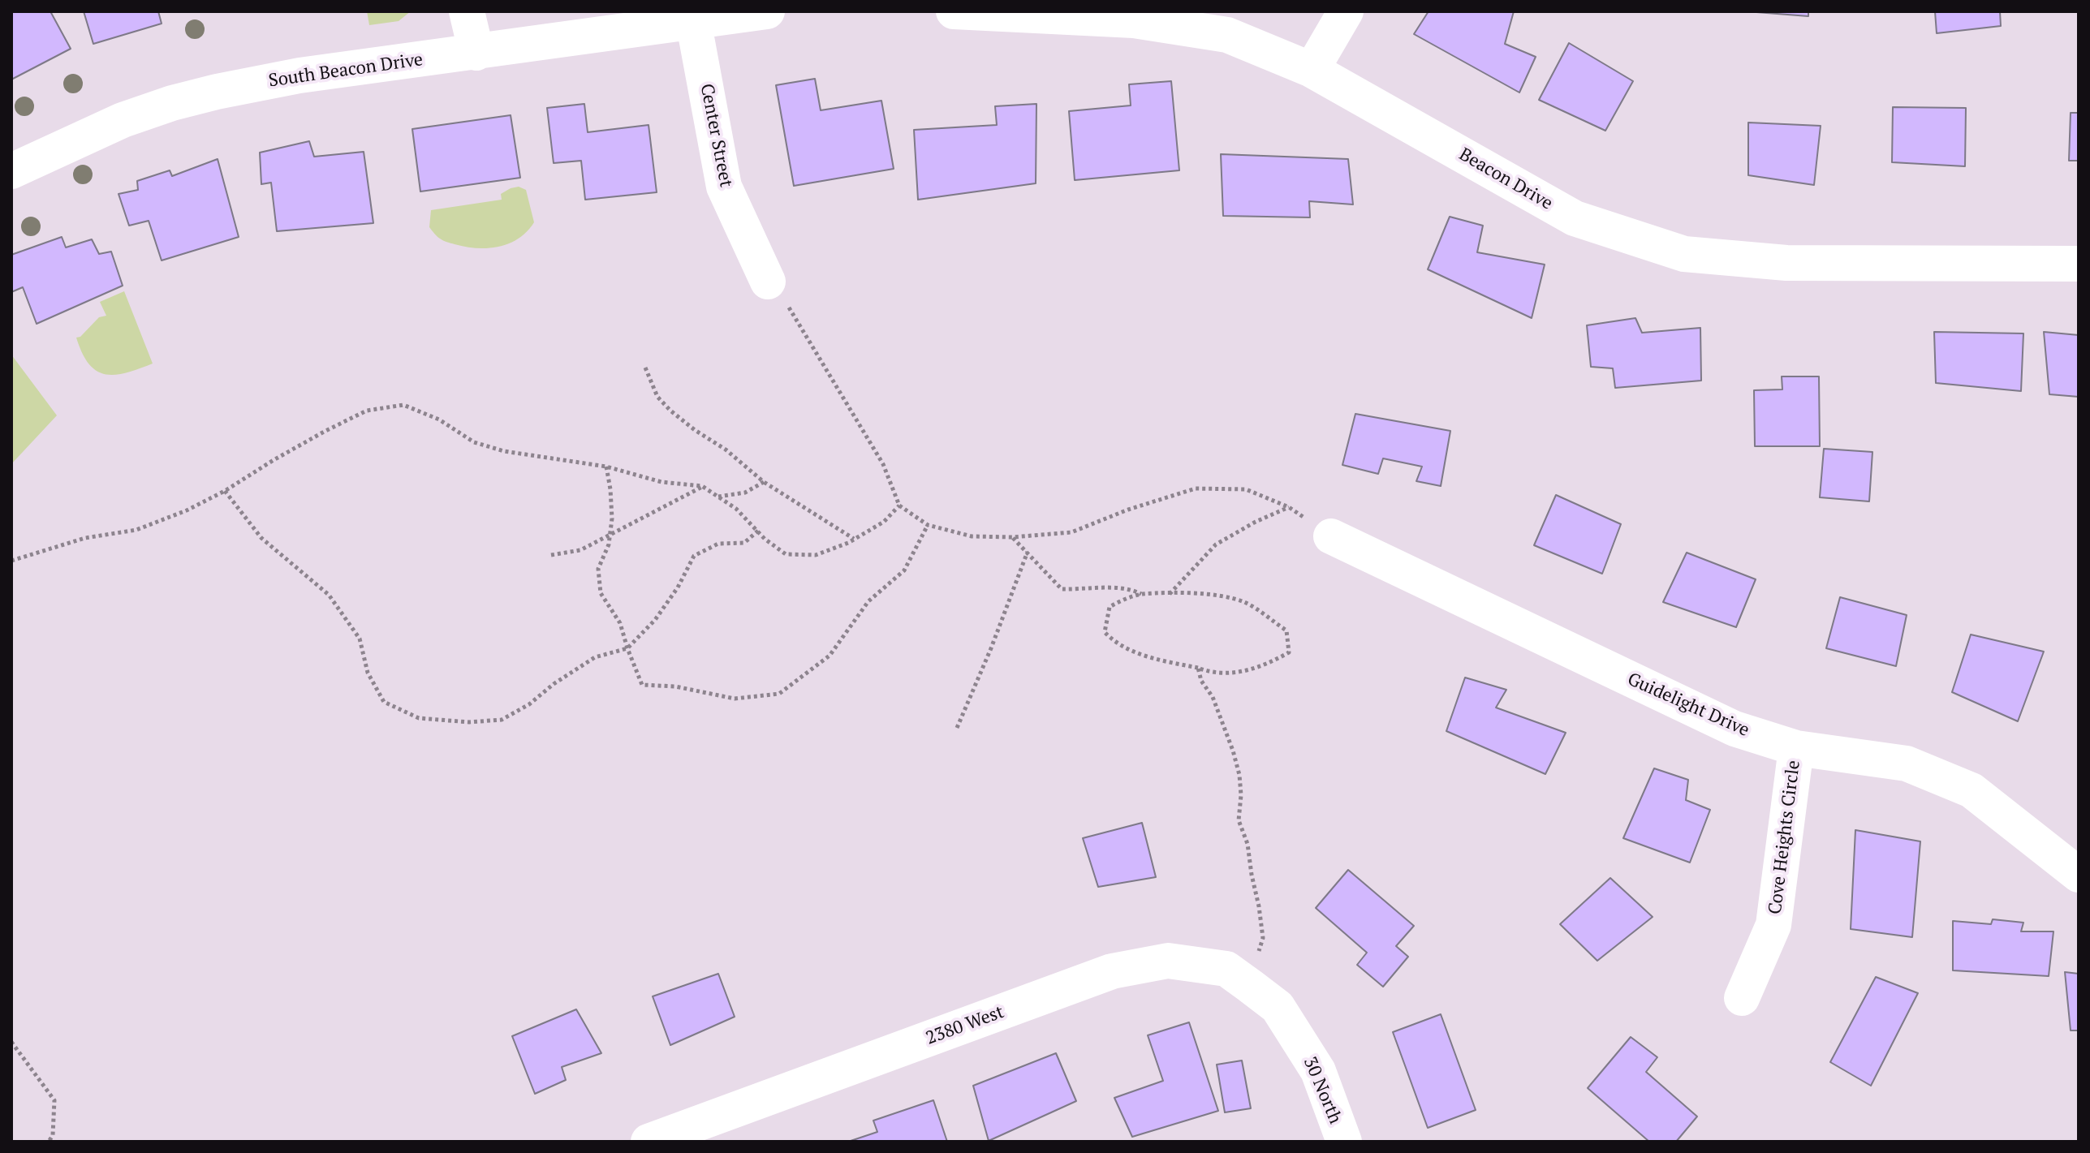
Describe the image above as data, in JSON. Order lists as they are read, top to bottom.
{
  "streets": {
    "street": [
      "South Beacon Drive",
      "Center Street",
      "Beacon Drive",
      "Guidelight Drive",
      "Cove Heights Circle",
      "2380 West",
      "30 North"
    ]
  },
  "crossings": [
    ["South Beacon Drive", "Center Street"],
    ["Guidelight Drive", "Cove Heights Circle"],
    ["2380 West", "30 North"]
  ]
}
